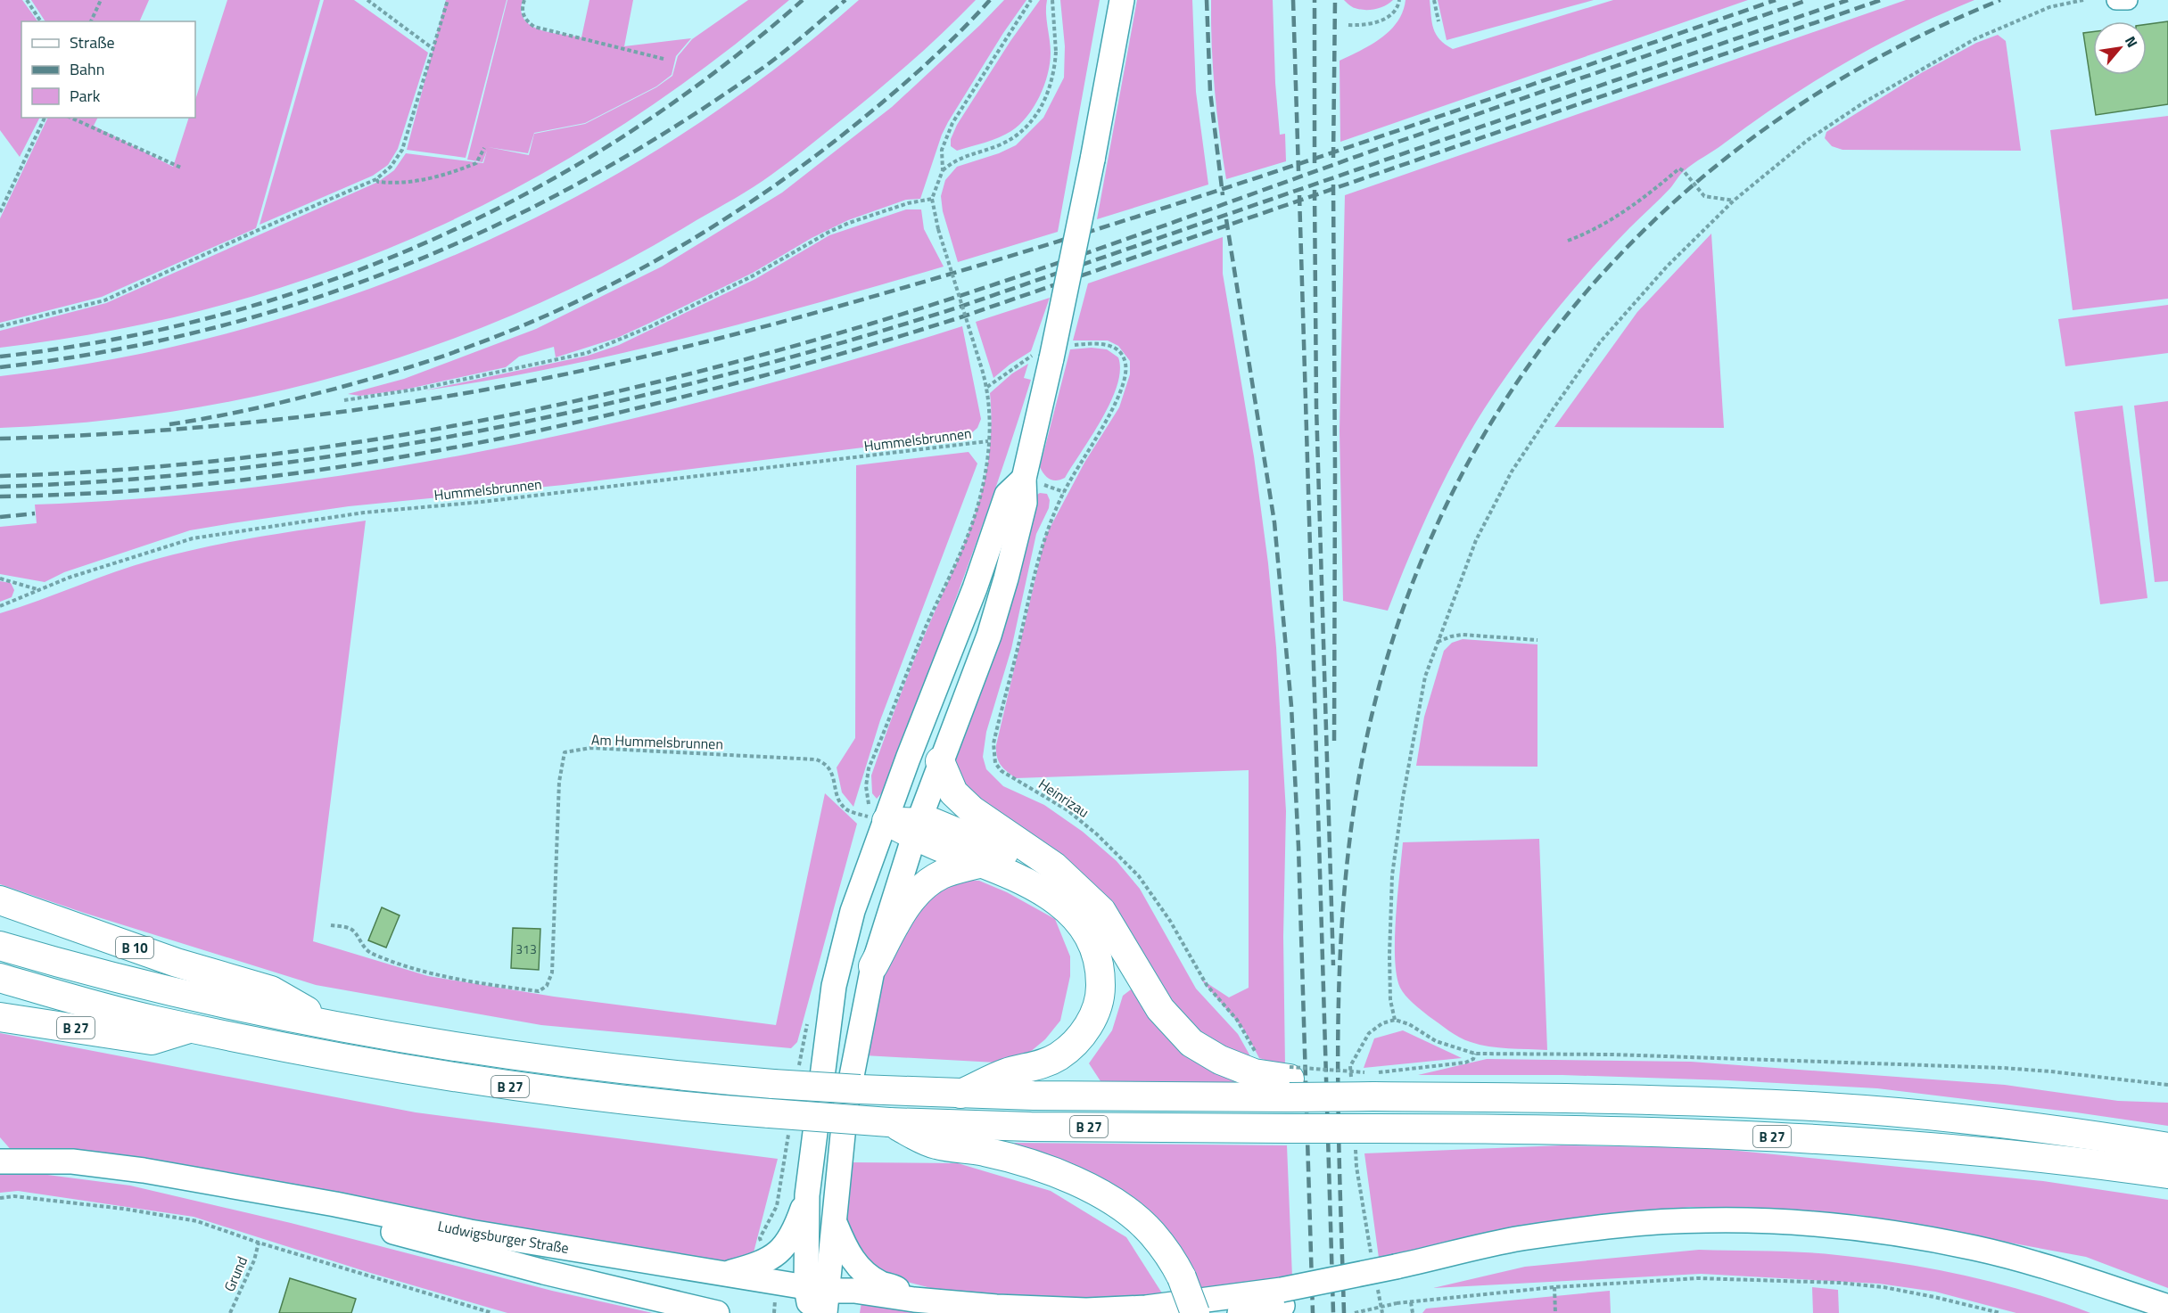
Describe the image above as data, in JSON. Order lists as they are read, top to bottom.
{
  "streets": {
    "highway": ["B 10", "B 27"],
    "main road": ["Ludwigsburger Straße"],
    "path": [
      "Hummelsbrunnen",
      "Am Hummelsbrunnen",
      "Heinrizau",
      "Grund"
    ]
  },
  "crossings": [
    ["Am Hummelsbrunnen", "B 27"],
    ["B 10", "B 27"]
  ],
  "house_numbers": ["313"],
  "legend": ["Straße", "Bahn", "Park"],
  "north": "top right"
}
